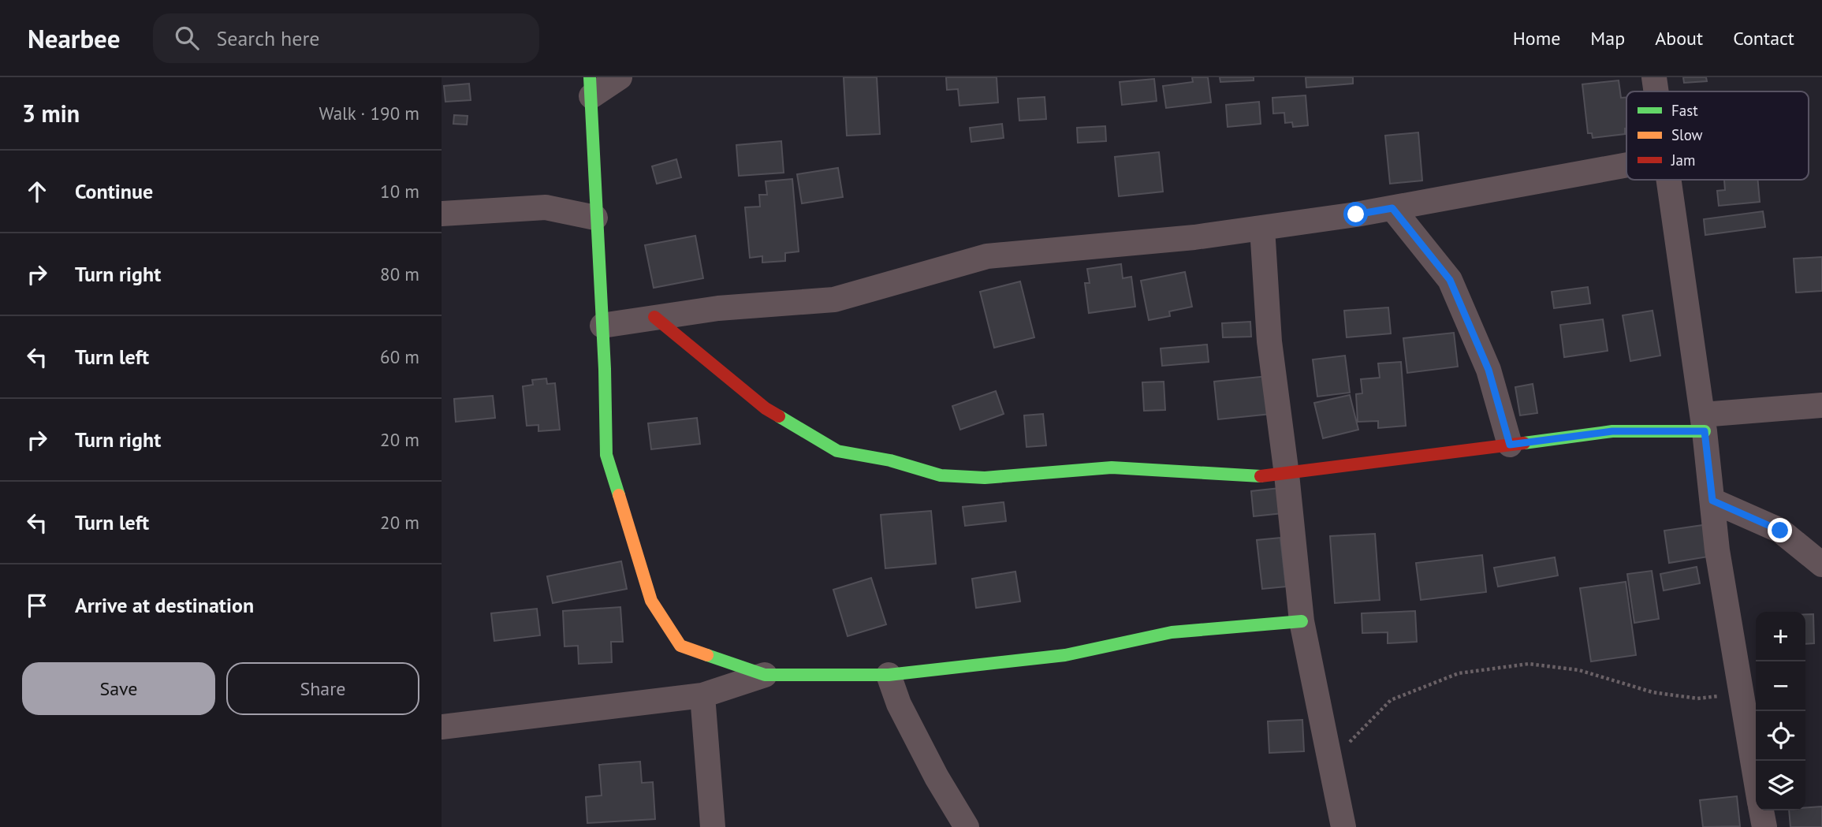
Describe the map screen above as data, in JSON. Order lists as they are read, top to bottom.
{
  "legend": ["Fast", "Slow", "Jam"],
  "page": {
    "header": "Nearbee",
    "search": "Search here",
    "nav": [
      "Home",
      "Map",
      "About",
      "Contact"
    ],
    "heading": ["3 min", "Walk · 190 m"],
    "list": [
      ["Continue", "10 m"],
      ["Turn right", "80 m"],
      ["Turn left", "60 m"],
      ["Turn right", "20 m"],
      ["Turn left", "20 m"],
      "Arrive at destination"
    ],
    "map_buttons": ["+", "−"],
    "buttons": ["Save", "Share"]
  }
}
